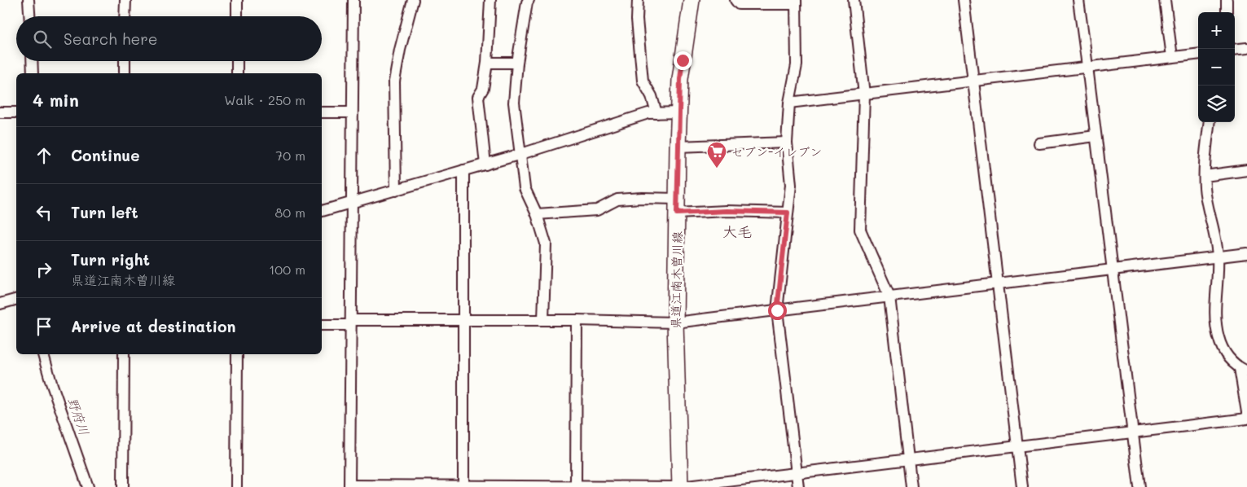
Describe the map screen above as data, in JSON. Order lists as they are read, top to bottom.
{
  "streets": {
    "main road": ["県道江南木曽川線"]
  },
  "districts": ["大毛"],
  "water": ["野府川"],
  "places": {
    "supermarket": ["セブン-イレブン"]
  },
  "page": {
    "map_buttons": ["+", "−"],
    "search": "Search here",
    "heading": ["4 min", "Walk · 250 m"],
    "list": [
      ["Continue", "70 m"],
      ["Turn left", "80 m"],
      ["Turn right", "県道江南木曽川線", "100 m"],
      "Arrive at destination"
    ]
  }
}
